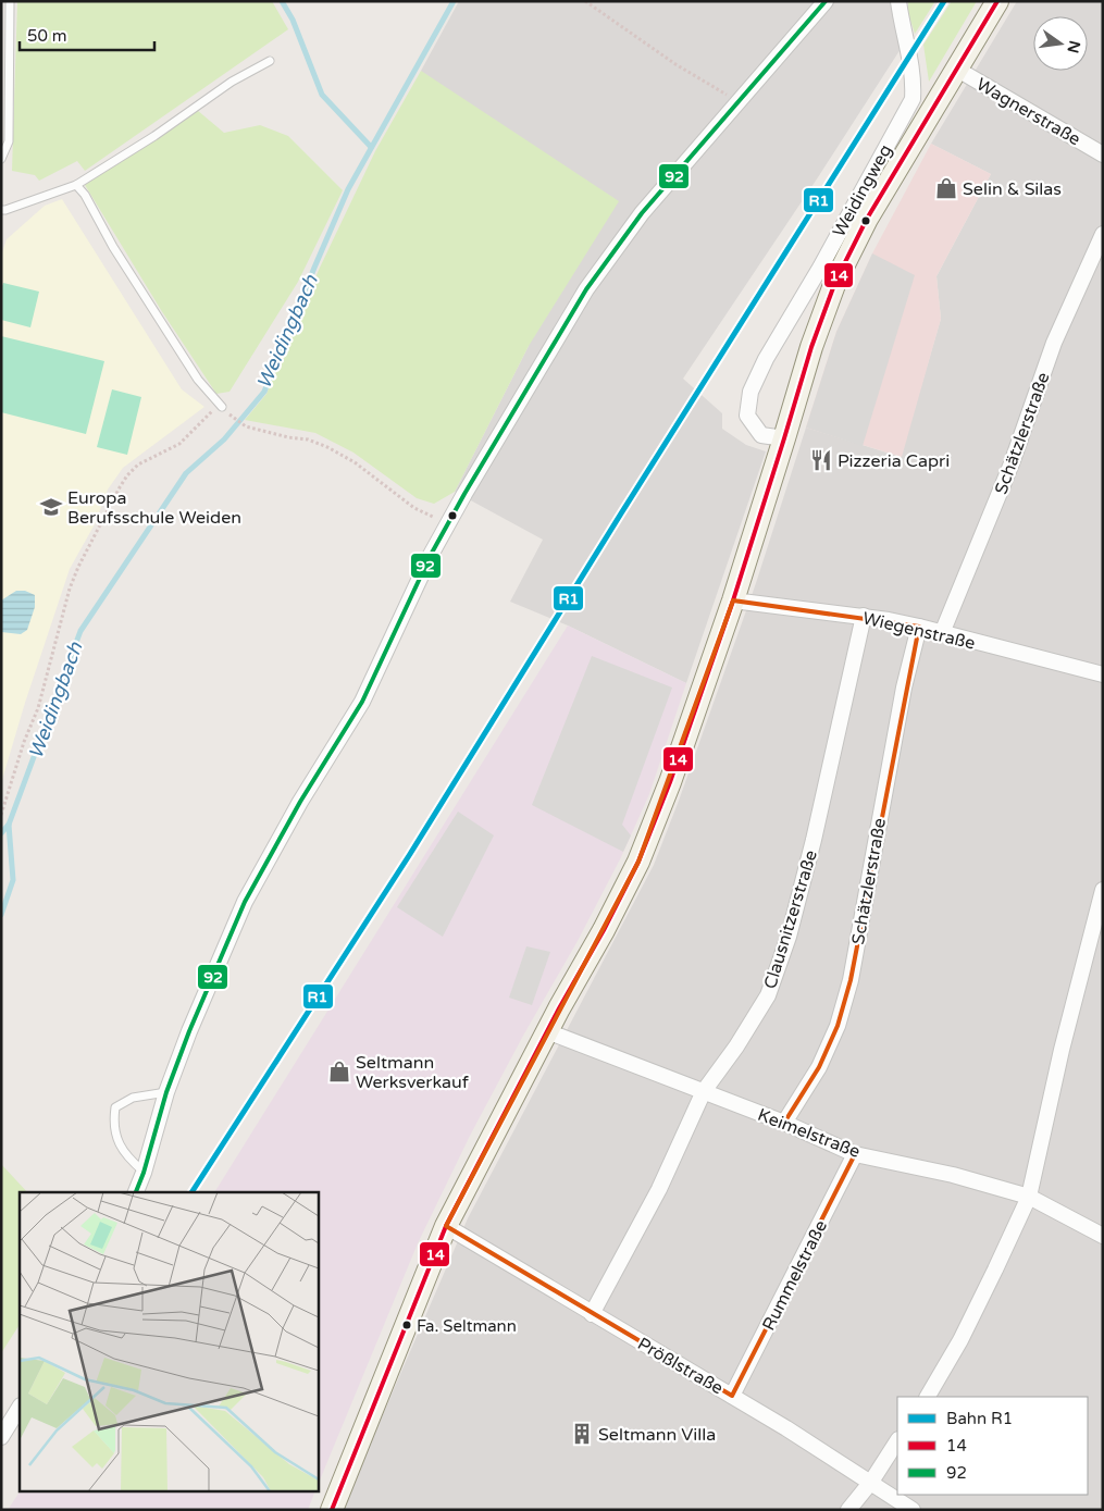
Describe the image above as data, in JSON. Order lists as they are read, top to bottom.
{
  "streets": {
    "street": [
      "Wagnerstraße",
      "Weidingweg",
      "Schätzlerstraße",
      "Wiegenstraße",
      "Clausnitzerstraße",
      "Keimelstraße",
      "Rummelstraße",
      "Prößlstraße"
    ]
  },
  "crossings": [
    ["Schätzlerstraße", "Wiegenstraße"],
    ["Schätzlerstraße", "Keimelstraße"],
    ["Wiegenstraße", "Clausnitzerstraße"],
    ["Clausnitzerstraße", "Keimelstraße"],
    ["Clausnitzerstraße", "Prößlstraße"],
    ["Keimelstraße", "Rummelstraße"],
    ["Rummelstraße", "Prößlstraße"]
  ],
  "water": ["Weidingbach"],
  "places": {
    "shop": ["Selin & Silas", "Seltmann Werksverkauf"],
    "restaurant": ["Pizzeria Capri"],
    "school or university": ["Europa Berufsschule Weiden"],
    "other": ["Fa. Seltmann"],
    "building": ["Seltmann Villa"]
  },
  "lines": ["rail line R1", "transit line 14", "transit line 92"],
  "legend": ["Bahn R1", "14", "92"],
  "scale_bar": "50 m",
  "north": "right"
}
